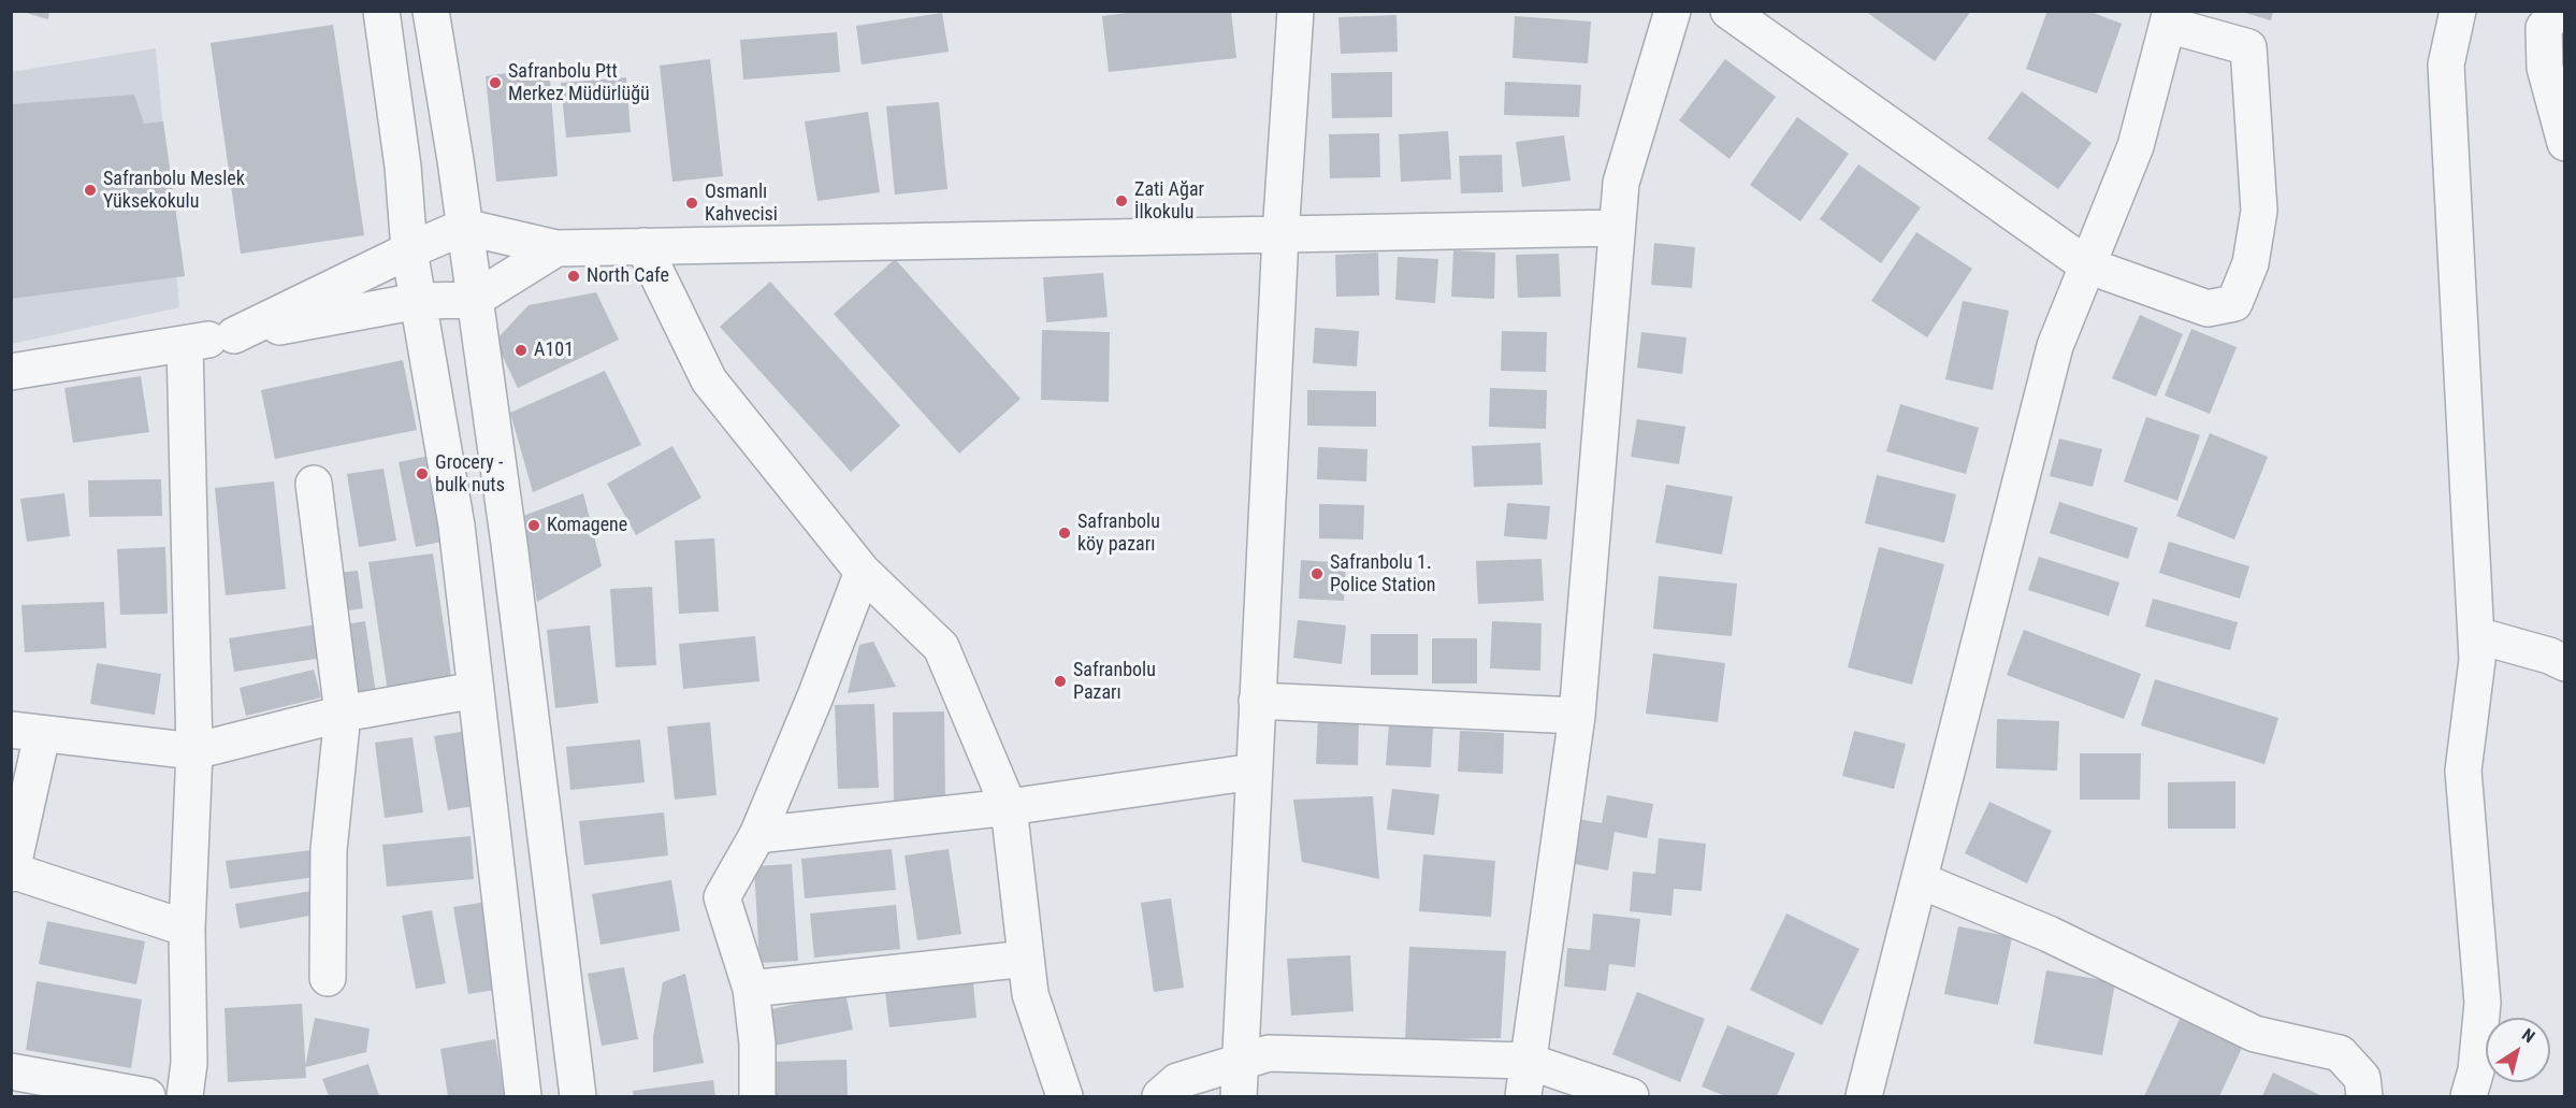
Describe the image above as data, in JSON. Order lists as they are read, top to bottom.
{
  "places": [
    "Safranbolu Ptt Merkez Müdürlüğü",
    "Safranbolu Meslek Yüksekokulu",
    "Zati Ağar İlkokulu",
    "Osmanlı Kahvecisi",
    "North Cafe",
    "A101",
    "Grocery - bulk nuts",
    "Komagene",
    "Safranbolu köy pazarı",
    "Safranbolu 1. Police Station",
    "Safranbolu Pazarı"
  ],
  "north": "top right"
}
